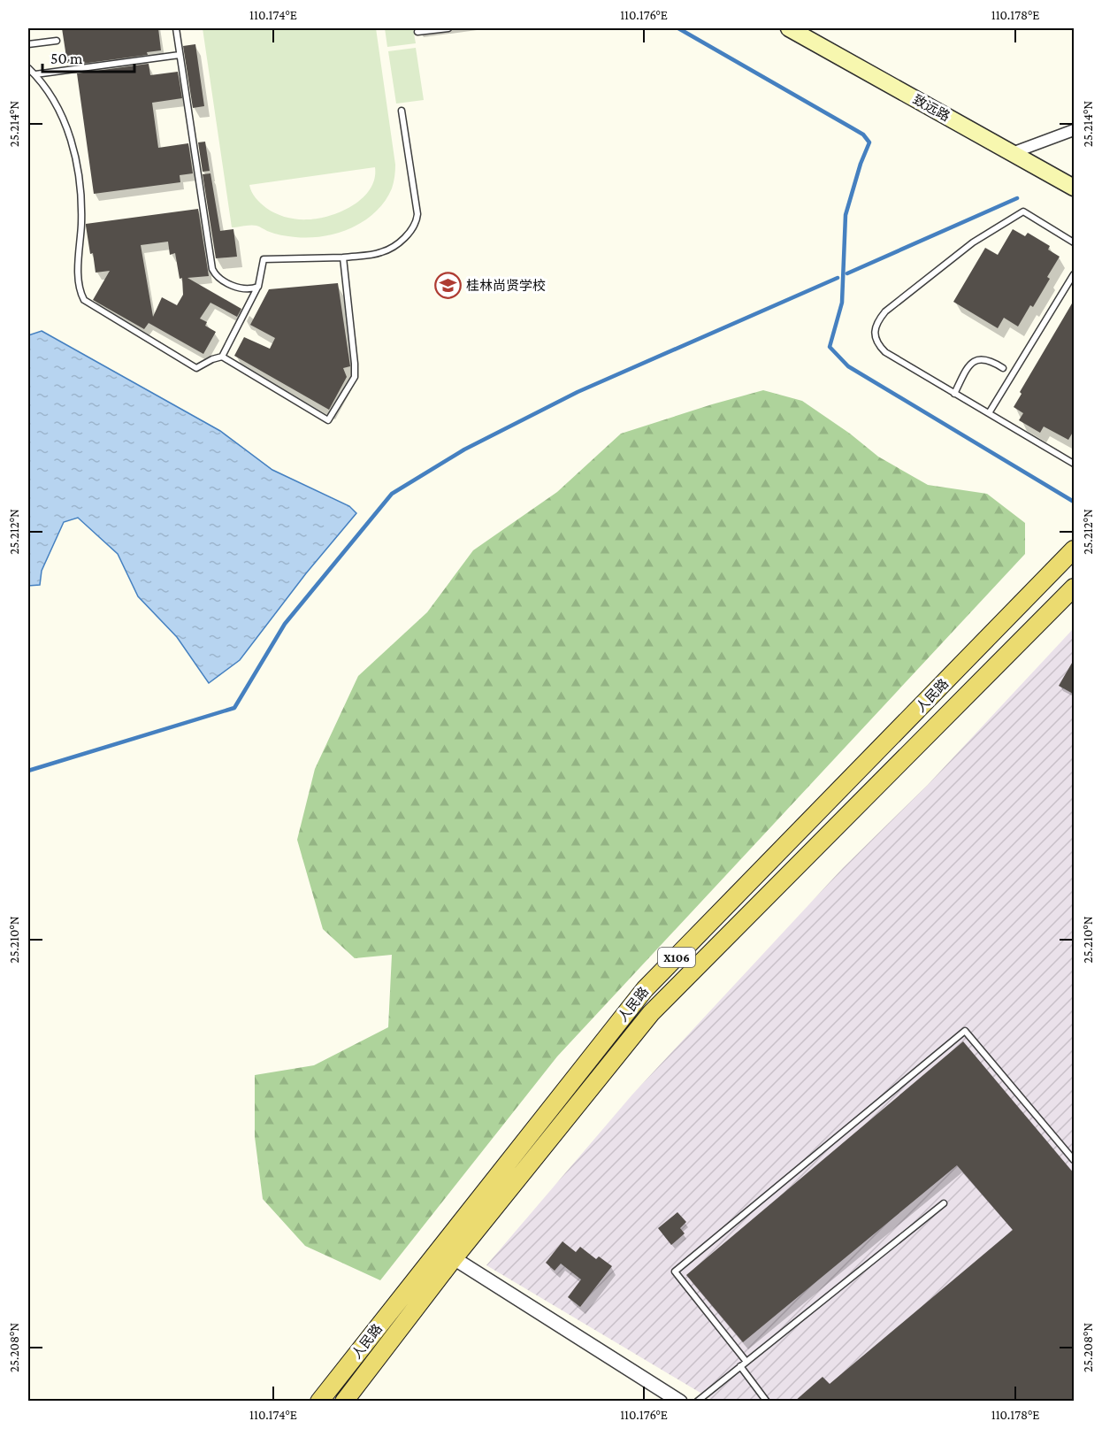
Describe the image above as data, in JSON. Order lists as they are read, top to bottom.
{
  "streets": {
    "main road": ["致远路", "人民路", "X106"]
  },
  "places": {
    "school or university": ["桂林尚贤学校"]
  },
  "scale_bar": "50 m",
  "coordinates": [
    "110.174°E",
    "110.176°E",
    "110.178°E",
    "25.214°N",
    "25.212°N",
    "25.210°N",
    "25.208°N"
  ]
}
